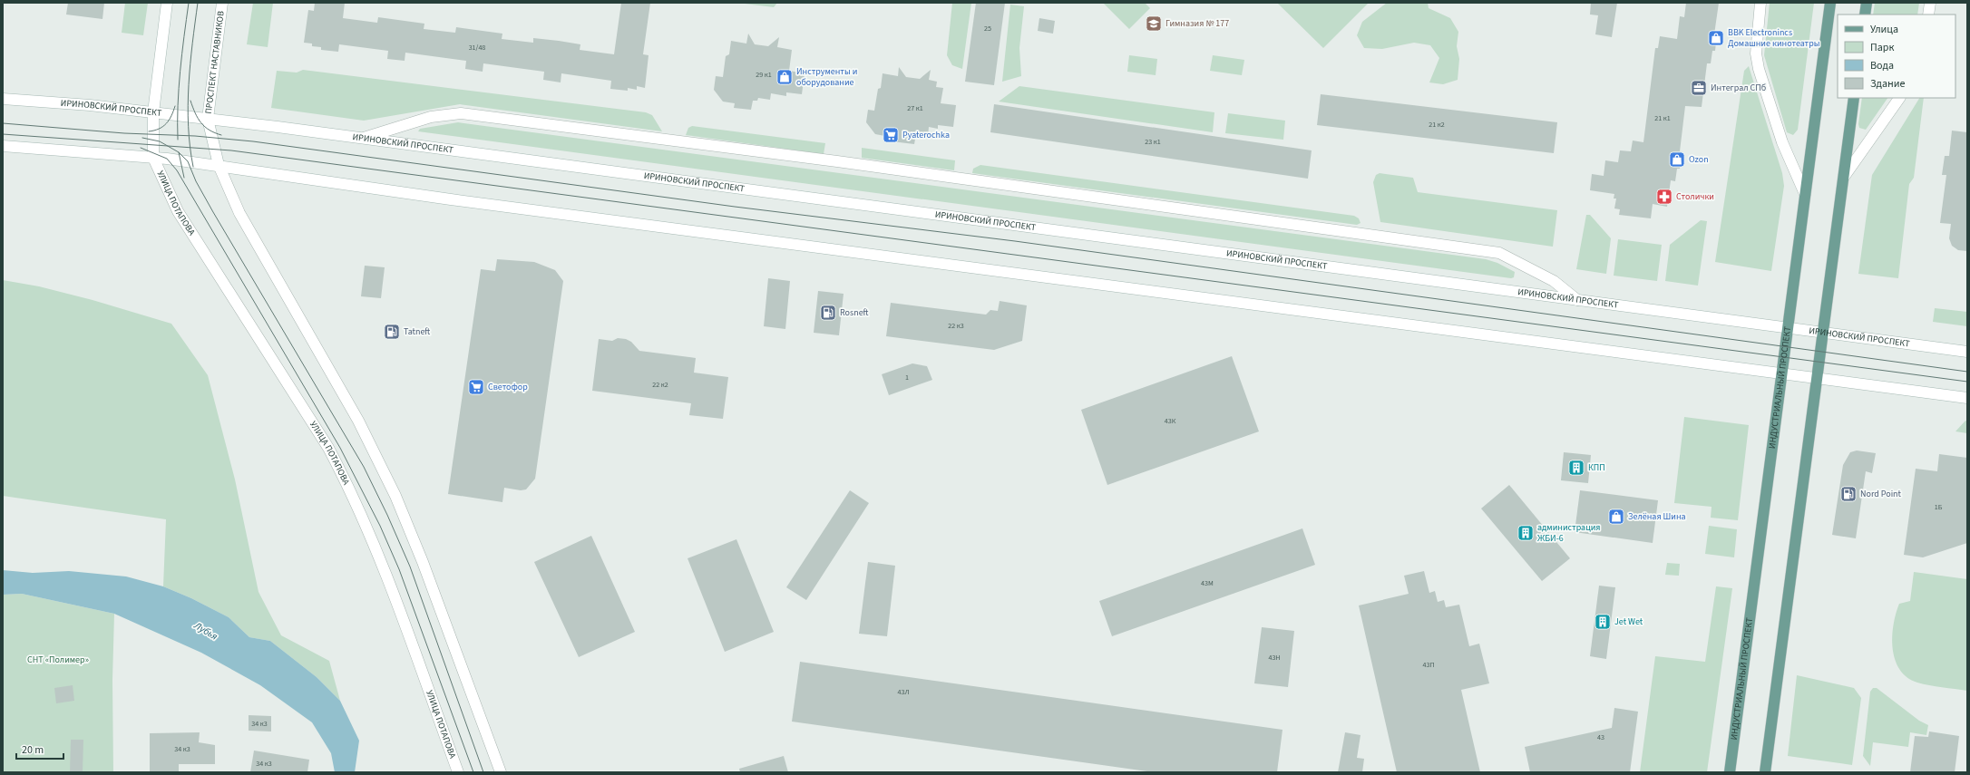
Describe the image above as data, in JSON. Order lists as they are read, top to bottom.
{
  "streets": {
    "main road": [
      "ПРОСПЕКТ НАСТАВНИКОВ",
      "ИРИНОВСКИЙ ПРОСПЕКТ",
      "УЛИЦА ПОТАПОВА",
      "ИНДУСТРИАЛЬНЫЙ ПРОСПЕКТ"
    ]
  },
  "crossings": [
    ["ПРОСПЕКТ НАСТАВНИКОВ", "ИРИНОВСКИЙ ПРОСПЕКТ"],
    ["ИРИНОВСКИЙ ПРОСПЕКТ", "ИНДУСТРИАЛЬНЫЙ ПРОСПЕКТ"]
  ],
  "water": ["Лубья"],
  "parks": ["СНТ «Полимер»"],
  "places": {
    "school or university": ["Гимназия № 177"],
    "shop": [
      "BBK Electronincs Домашние кинотеатры",
      "Инструменты и оборудование",
      "Ozon",
      "Зелёная Шина"
    ],
    "office": ["Интеграл СПб"],
    "supermarket": ["Pyaterochka", "Светофор"],
    "pharmacy": ["Столички"],
    "fuel station": ["Rosneft", "Tatneft", "Nord Point"],
    "building": ["КПП", "администрация ЖБИ-6", "Jet Wet"]
  },
  "house_numbers": [
    "25",
    "31/48",
    "29 к1",
    "27 к1",
    "21 к1",
    "21 к2",
    "23 к1",
    "22 к3",
    "1",
    "22 к2",
    "43К",
    "1Б",
    "43М",
    "43Н",
    "43П",
    "43Л",
    "34 к3",
    "43",
    "34 к3",
    "34 к3"
  ],
  "legend": [
    "Улица",
    "Парк",
    "Вода",
    "Здание"
  ],
  "scale_bar": "20 m"
}
